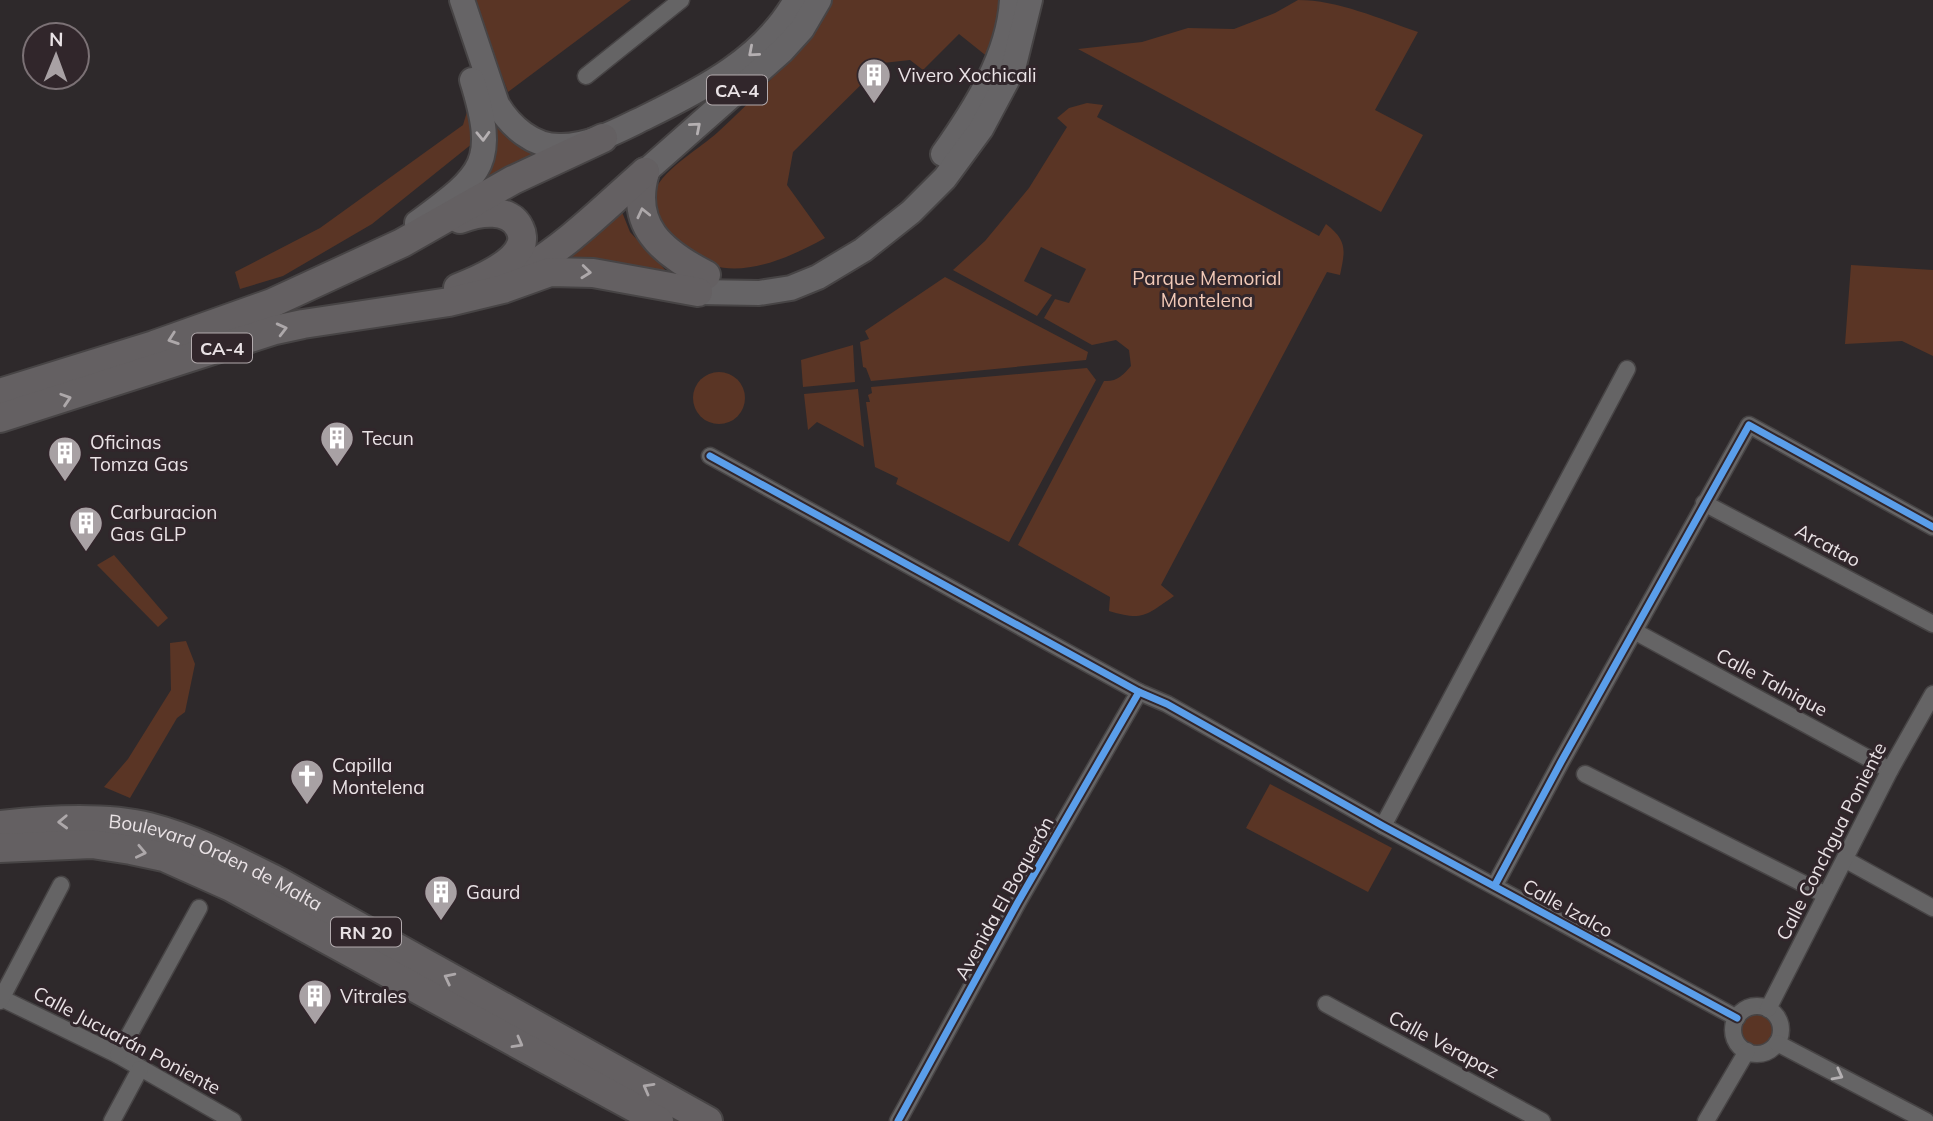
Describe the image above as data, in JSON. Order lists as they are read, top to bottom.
{
  "streets": {
    "highway": ["CA-4", "Boulevard Orden de Malta", "RN 20"],
    "street": [
      "Arcatao",
      "Calle Talnique",
      "Calle Conchgua Poniente",
      "Avenida El Boquerón",
      "Calle Izalco",
      "Calle Jucuarán Poniente",
      "Calle Verapaz"
    ]
  },
  "crossings": [
    ["Calle Talnique", "Calle Conchgua Poniente"],
    ["Calle Conchgua Poniente", "Calle Izalco"],
    ["Avenida El Boquerón", "Calle Izalco"]
  ],
  "parks": ["Parque Memorial Montelena"],
  "places": {
    "building": [
      "Vivero Xochicali",
      "Tecun",
      "Oficinas Tomza Gas",
      "Carburacion Gas GLP",
      "Gaurd",
      "Vitrales"
    ],
    "church": ["Capilla Montelena"]
  },
  "north": "top"
}
